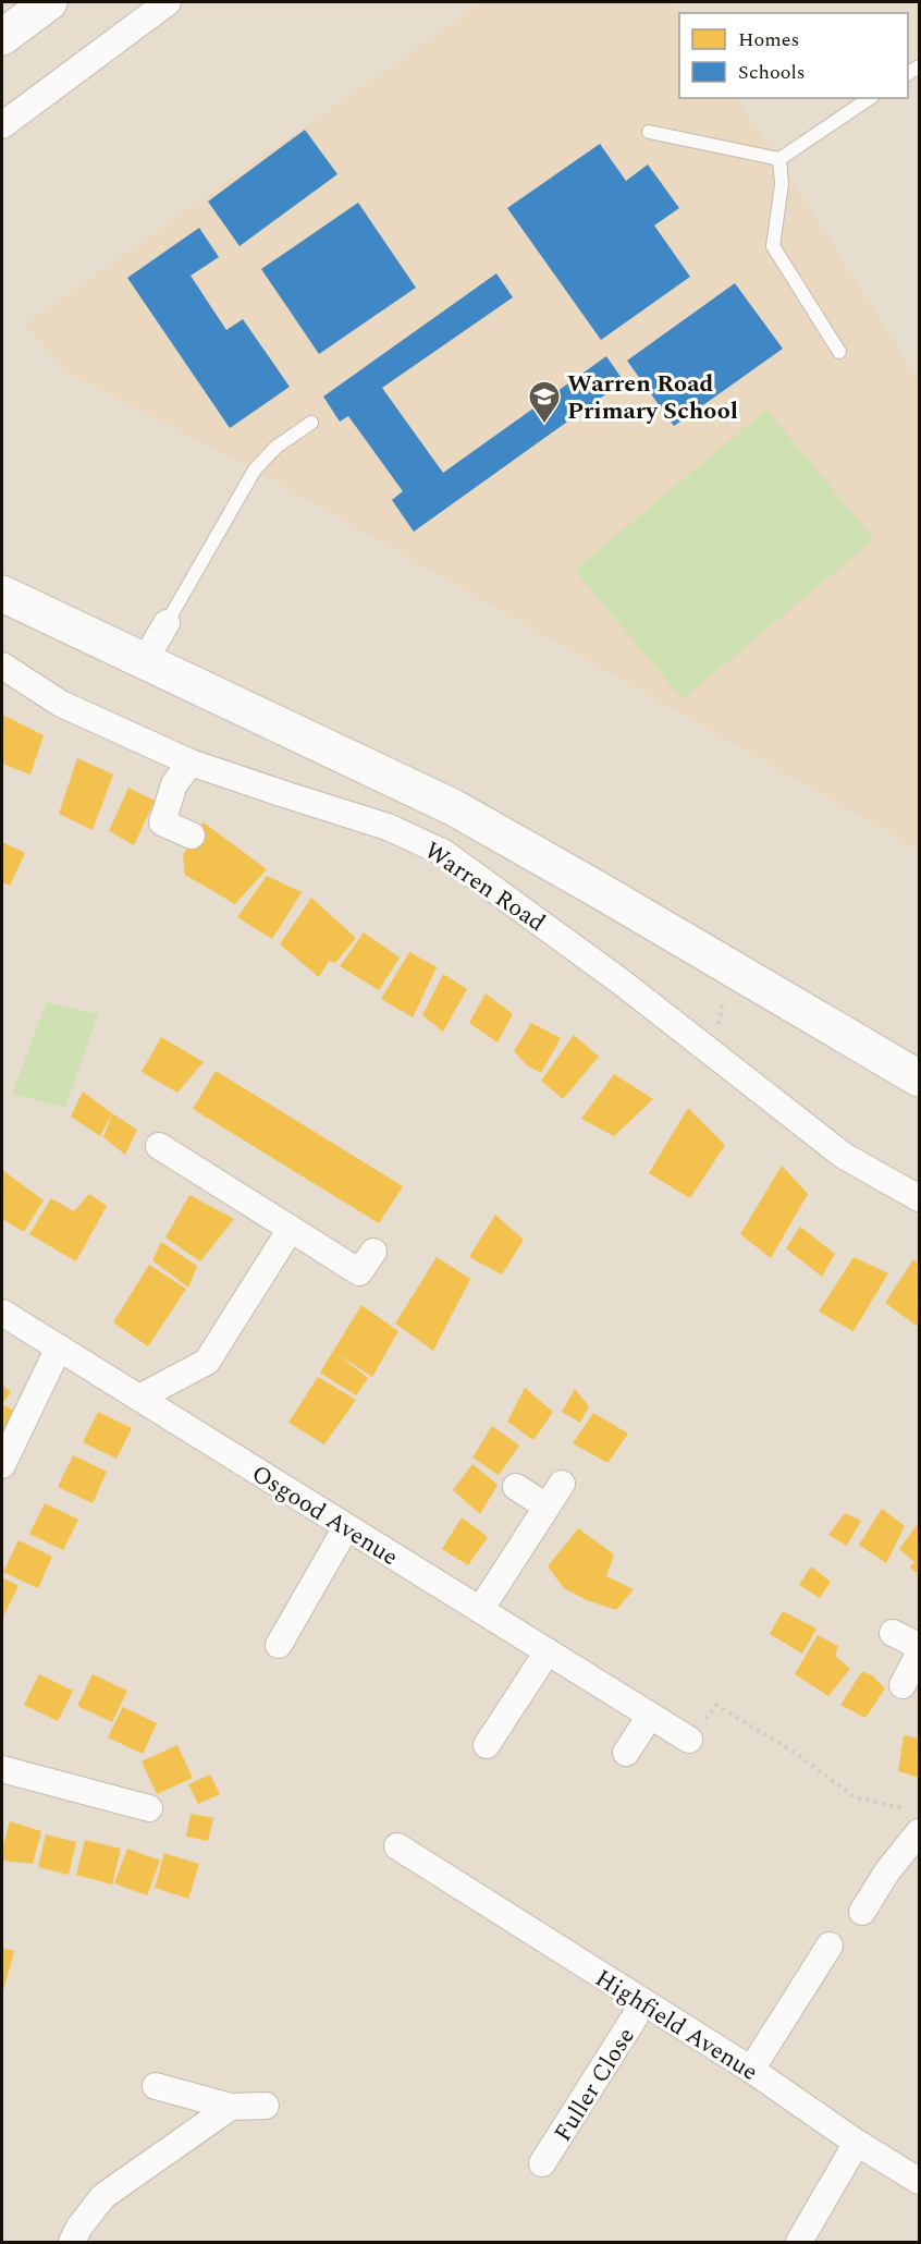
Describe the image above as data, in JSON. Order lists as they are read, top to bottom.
{
  "streets": {
    "street": [
      "Warren Road",
      "Osgood Avenue",
      "Highfield Avenue",
      "Fuller Close"
    ]
  },
  "crossings": [
    ["Highfield Avenue", "Fuller Close"]
  ],
  "places": {
    "school or university": ["Warren Road Primary School"]
  },
  "legend": ["Homes", "Schools"]
}
